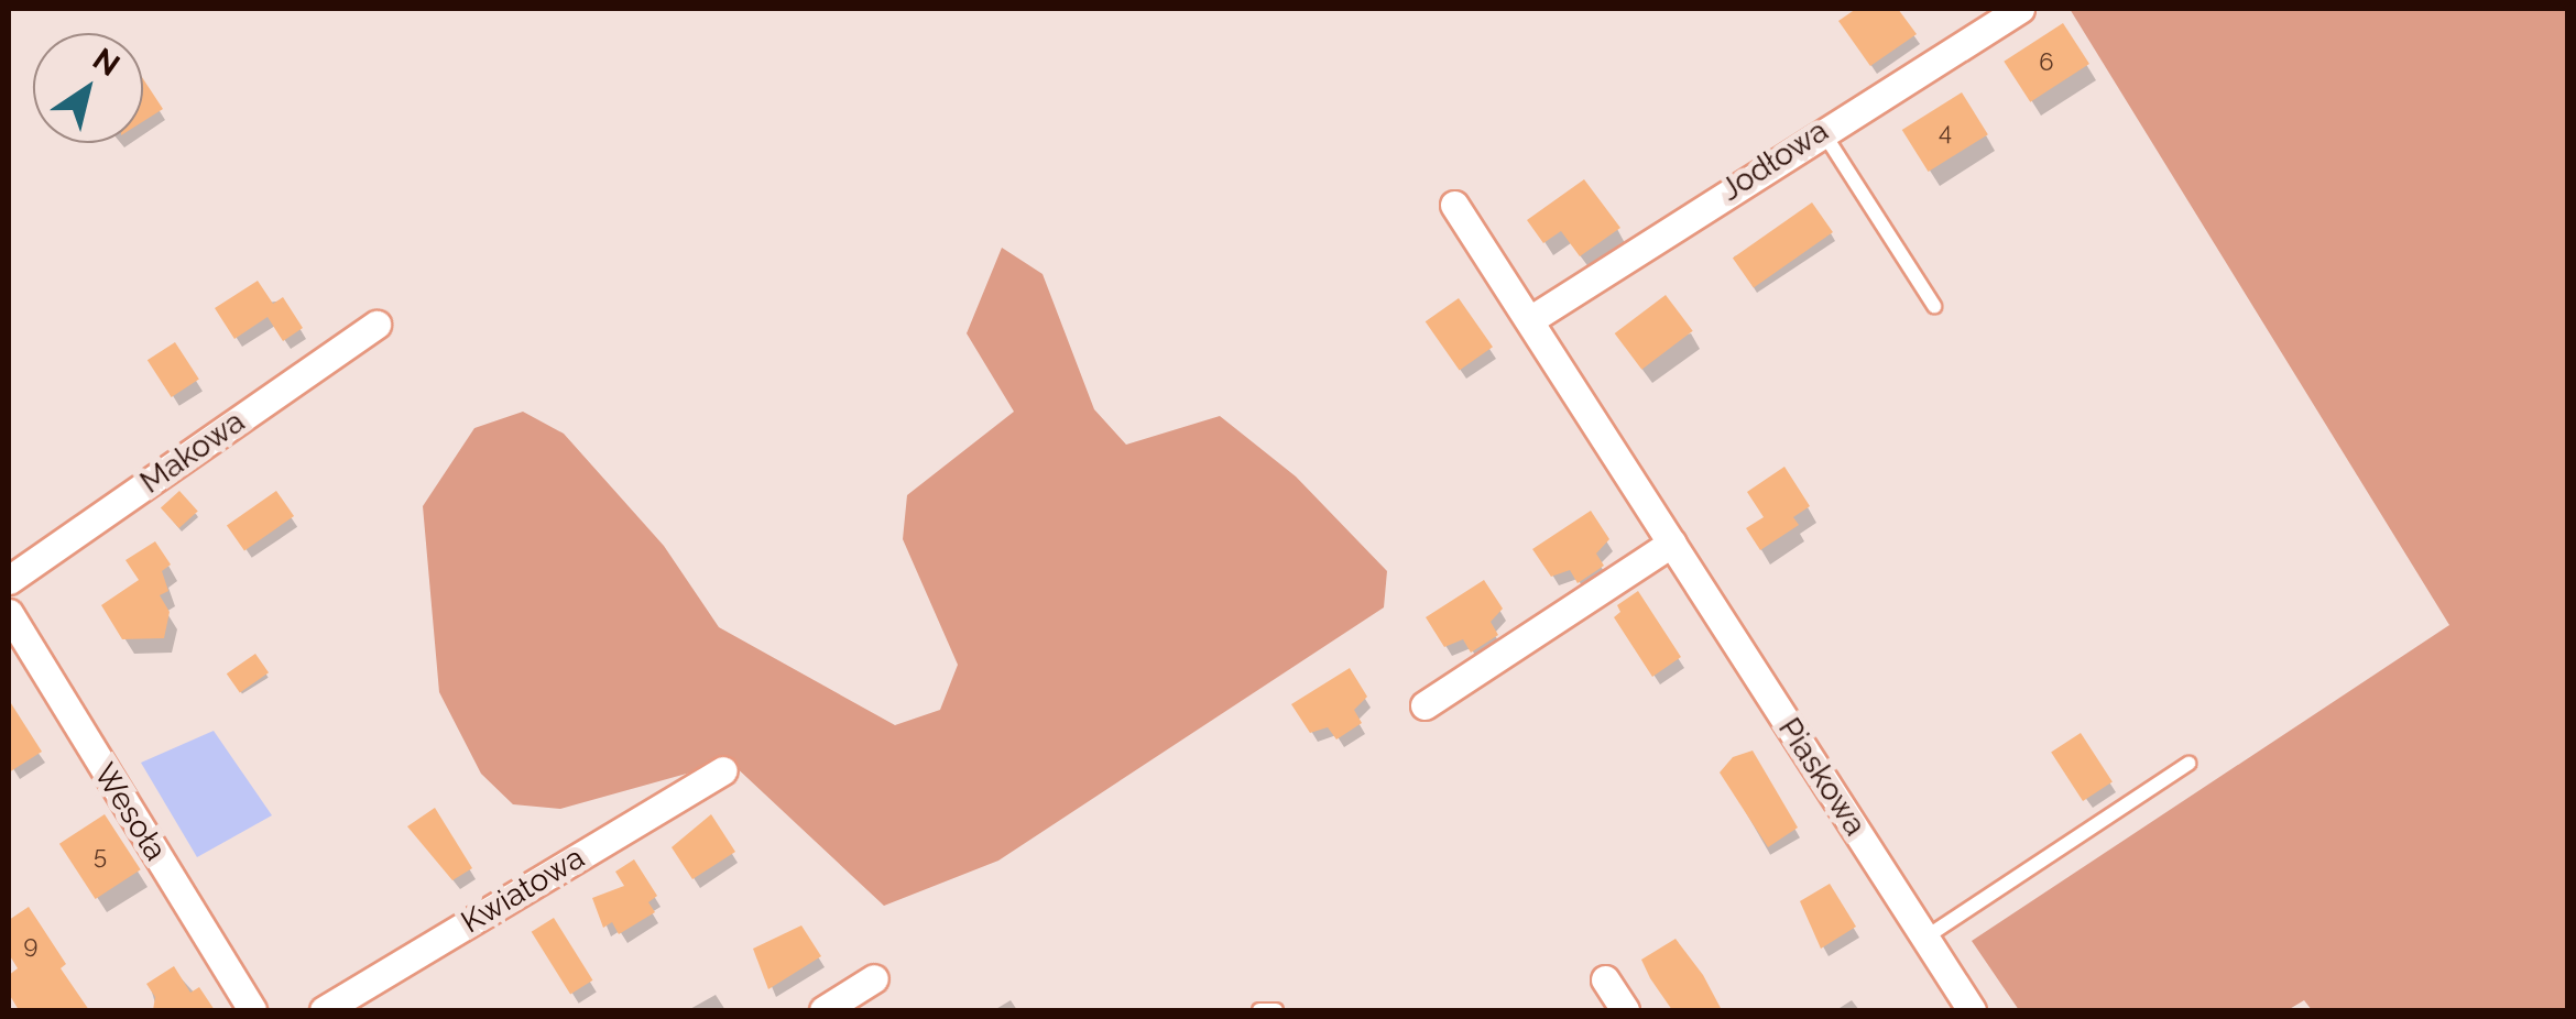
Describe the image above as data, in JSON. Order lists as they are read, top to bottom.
{
  "streets": {
    "street": [
      "Jodłowa",
      "Makowa",
      "Piaskowa",
      "Wesoła",
      "Kwiatowa"
    ]
  },
  "crossings": [
    ["Jodłowa", "Piaskowa"]
  ],
  "house_numbers": [
    "6",
    "4",
    "5",
    "9"
  ],
  "north": "top right"
}
